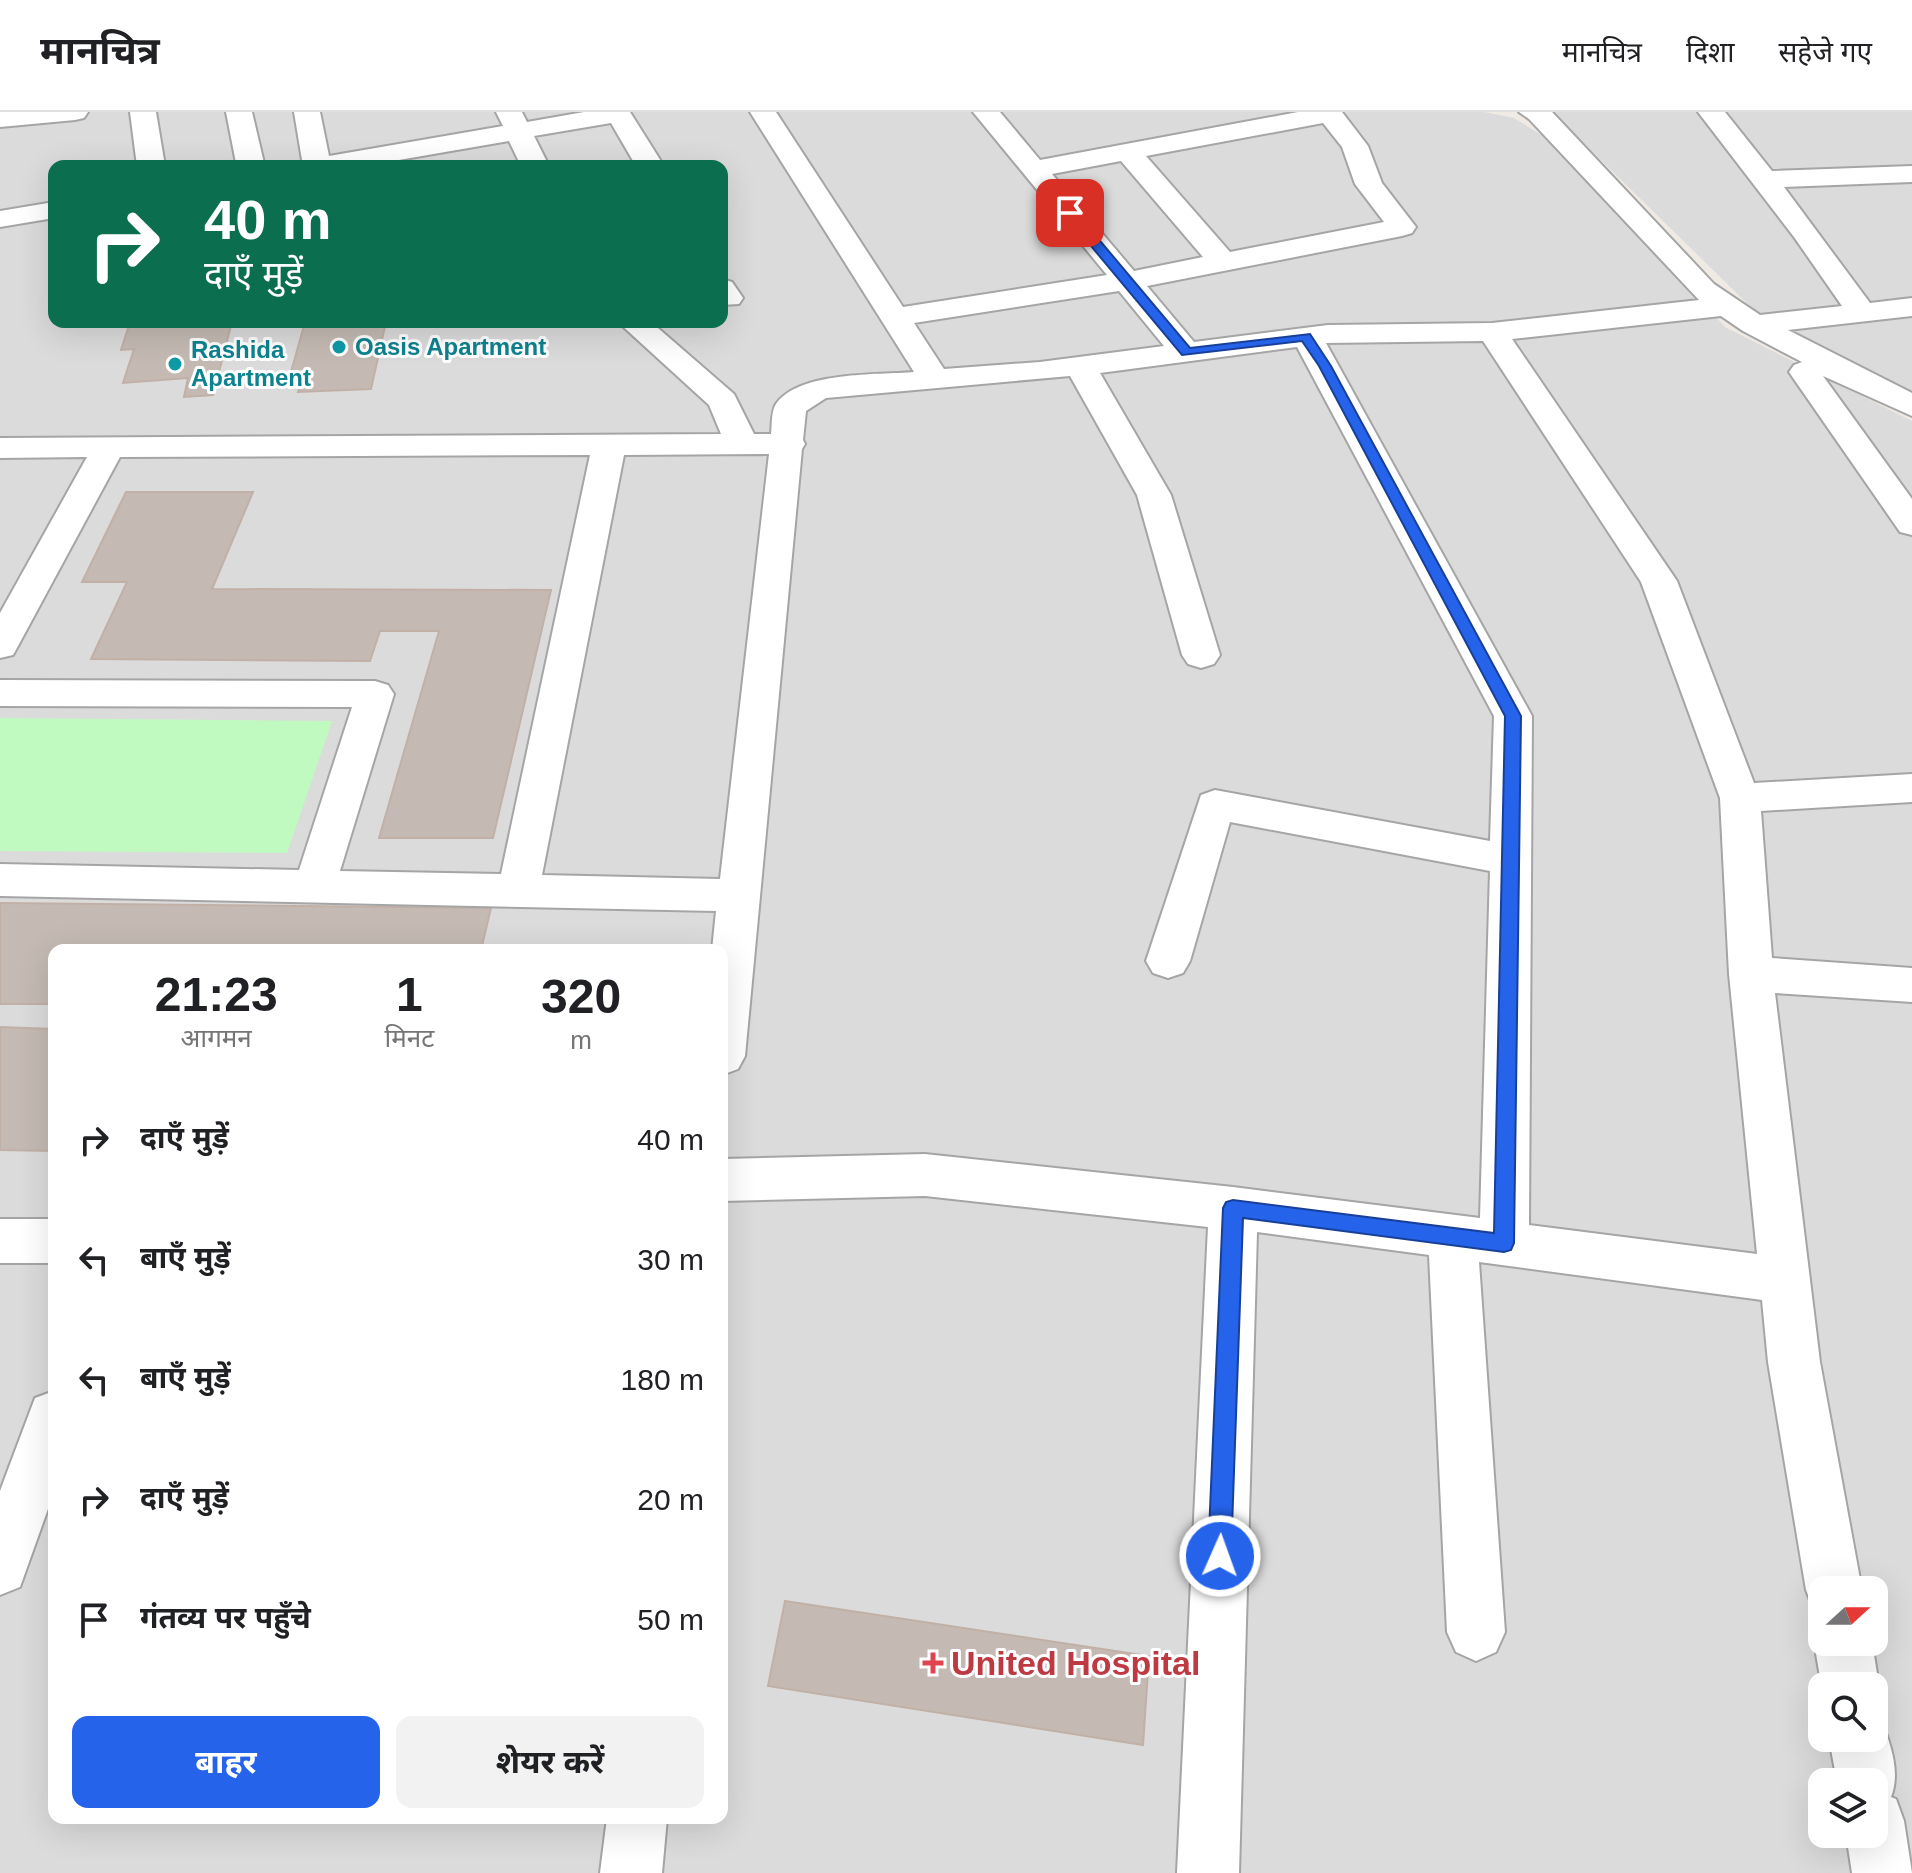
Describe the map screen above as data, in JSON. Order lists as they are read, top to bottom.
{
  "places": {
    "other": ["Oasis Apartment", "Rashida Apartment"],
    "health": ["United Hospital"]
  },
  "north": "right",
  "page": {
    "header": "मानचित्र",
    "nav": ["मानचित्र", "दिशा", "सहेजे गए"],
    "turn": ["40 m", "दाएँ मुड़ें"],
    "eta": [
      "21:23",
      "आगमन",
      "1",
      "मिनट",
      "320",
      "m"
    ],
    "list": [
      {
        "name": "दाएँ मुड़ें",
        "value": "40 m"
      },
      {
        "name": "बाएँ मुड़ें",
        "value": "30 m"
      },
      {
        "name": "बाएँ मुड़ें",
        "value": "180 m"
      },
      {
        "name": "दाएँ मुड़ें",
        "value": "20 m"
      },
      {
        "name": "गंतव्य पर पहुँचे",
        "value": "50 m"
      }
    ],
    "buttons": ["बाहर", "शेयर करें"]
  }
}
